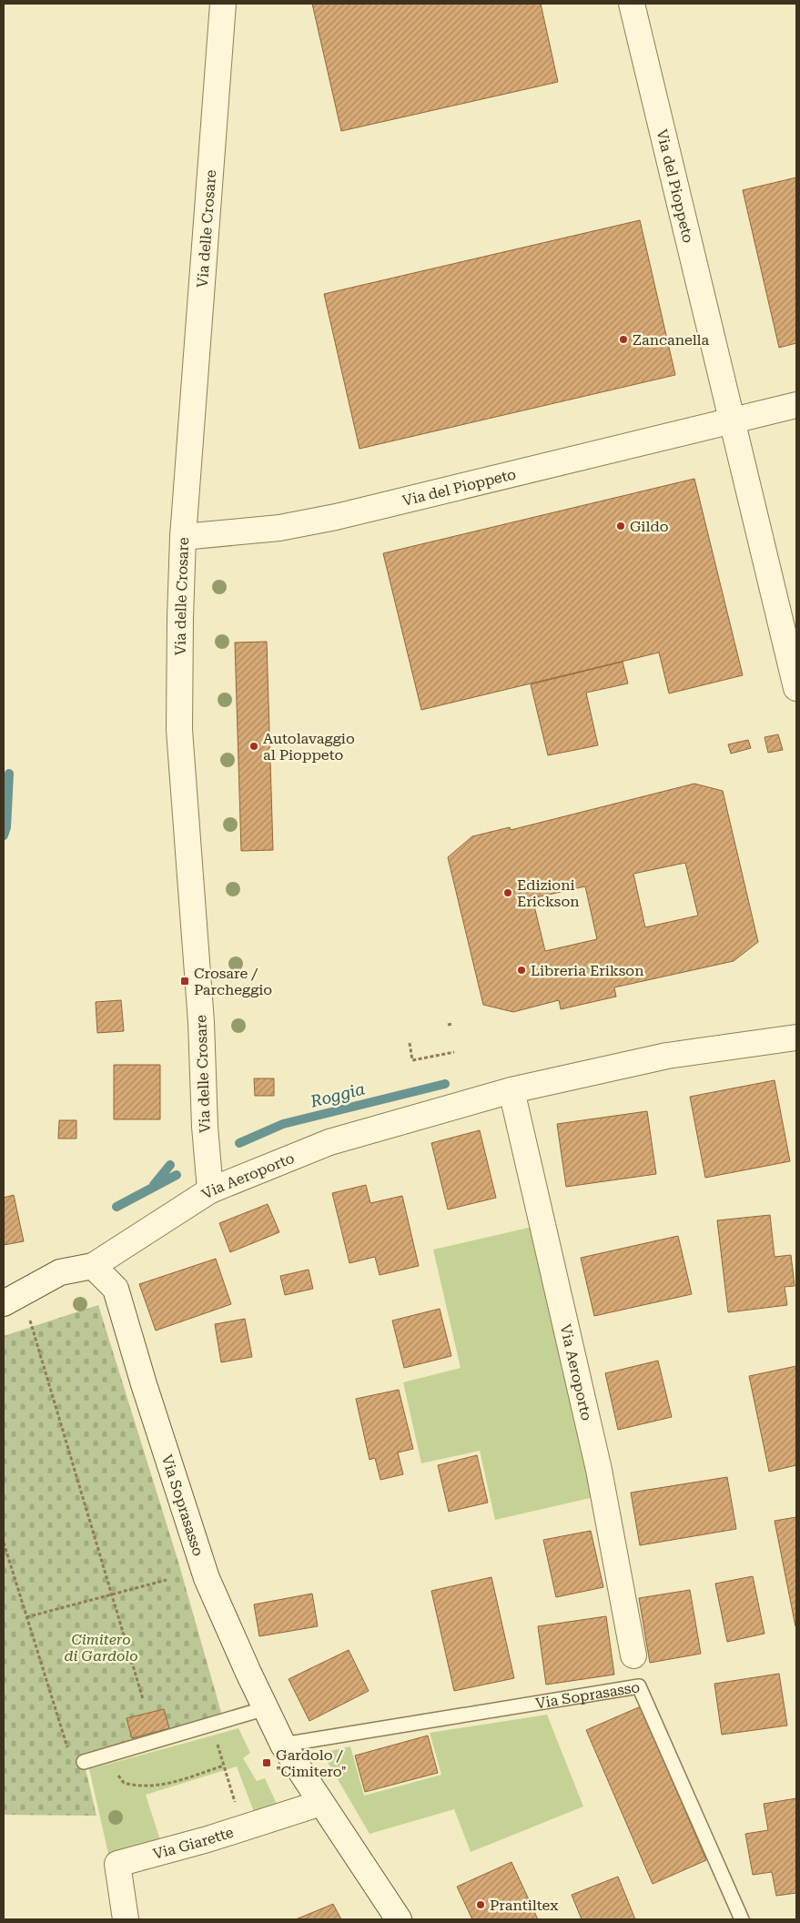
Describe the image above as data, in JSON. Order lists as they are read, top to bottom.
{
  "streets": {
    "street": [
      "Via del Pioppeto",
      "Via delle Crosare",
      "Via Aeroporto",
      "Via Soprasasso",
      "Via Giarette"
    ]
  },
  "crossings": [
    ["Via del Pioppeto", "Via delle Crosare"],
    ["Via delle Crosare", "Via Aeroporto"],
    ["Via Aeroporto", "Via Soprasasso"],
    ["Via Soprasasso", "Via Giarette"]
  ],
  "water": ["Roggia"],
  "parks": ["Cimitero di Gardolo"],
  "places": {
    "other": [
      "Zancanella",
      "Gildo",
      "Autolavaggio al Pioppeto",
      "Edizioni Erickson",
      "Libreria Erikson",
      "Prantiltex"
    ],
    "transit": ["Crosare / Parcheggio", "Gardolo / \"Cimitero\""]
  }
}
